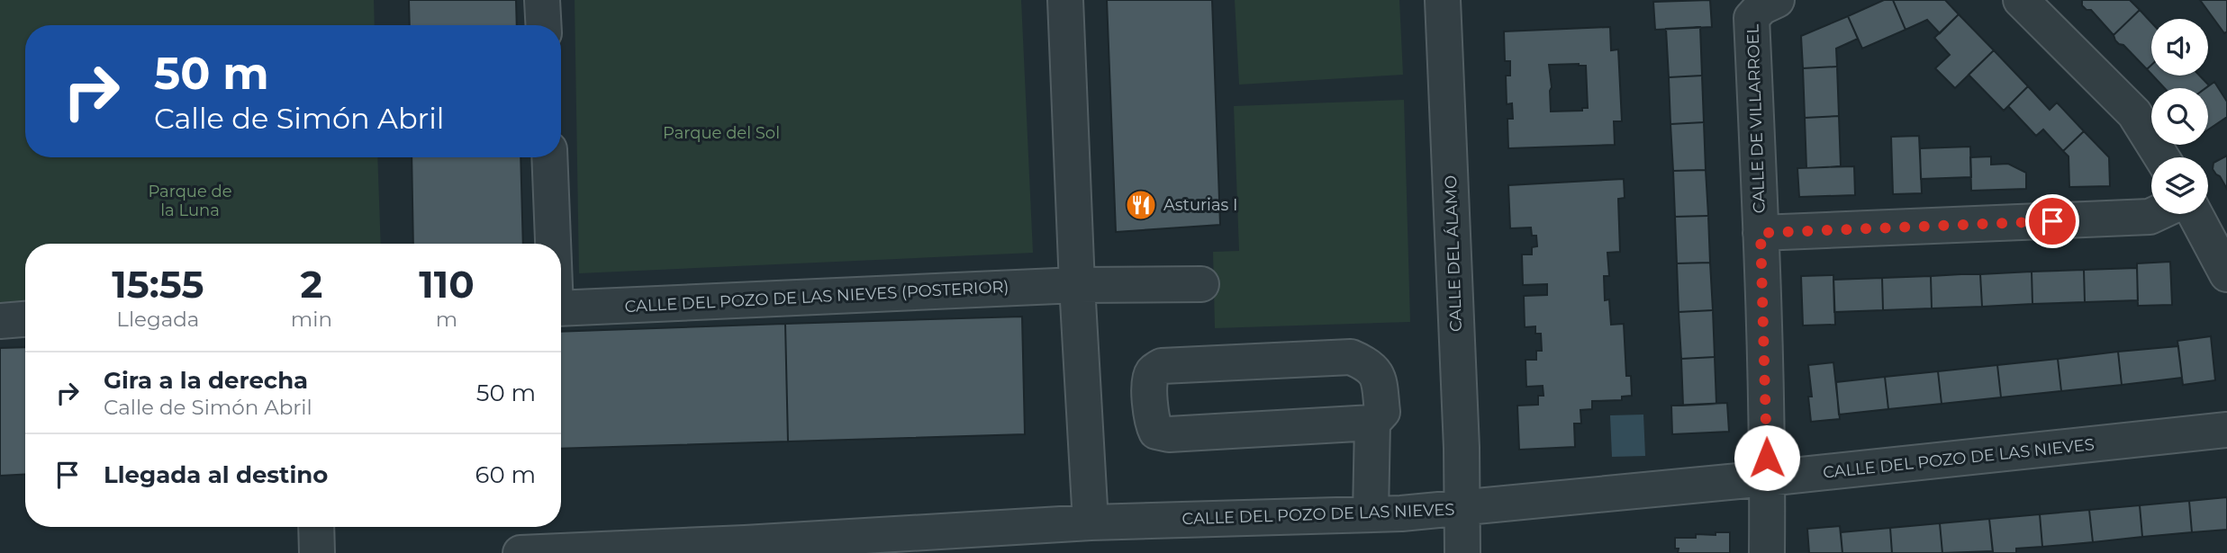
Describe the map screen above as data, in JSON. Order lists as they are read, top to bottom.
{
  "streets": {
    "street": [
      "CALLE DE VILLARROEL",
      "CALLE DEL ÁLAMO",
      "CALLE DEL POZO DE LAS NIEVES (POSTERIOR)",
      "CALLE DEL POZO DE LAS NIEVES"
    ]
  },
  "crossings": [
    ["CALLE DE VILLARROEL", "CALLE DEL POZO DE LAS NIEVES"],
    ["CALLE DEL ÁLAMO", "CALLE DEL POZO DE LAS NIEVES"]
  ],
  "parks": ["Parque del Sol", "Parque de la Luna"],
  "places": {
    "restaurant": ["Asturias I"]
  },
  "page": {
    "turn": ["50 m", "Calle de Simón Abril"],
    "eta": [
      "15:55",
      "Llegada",
      "2",
      "min",
      "110",
      "m"
    ],
    "list": [
      {
        "name": "Gira a la derecha",
        "note": "Calle de Simón Abril",
        "value": "50 m"
      },
      {
        "name": "Llegada al destino",
        "value": "60 m"
      }
    ]
  }
}
